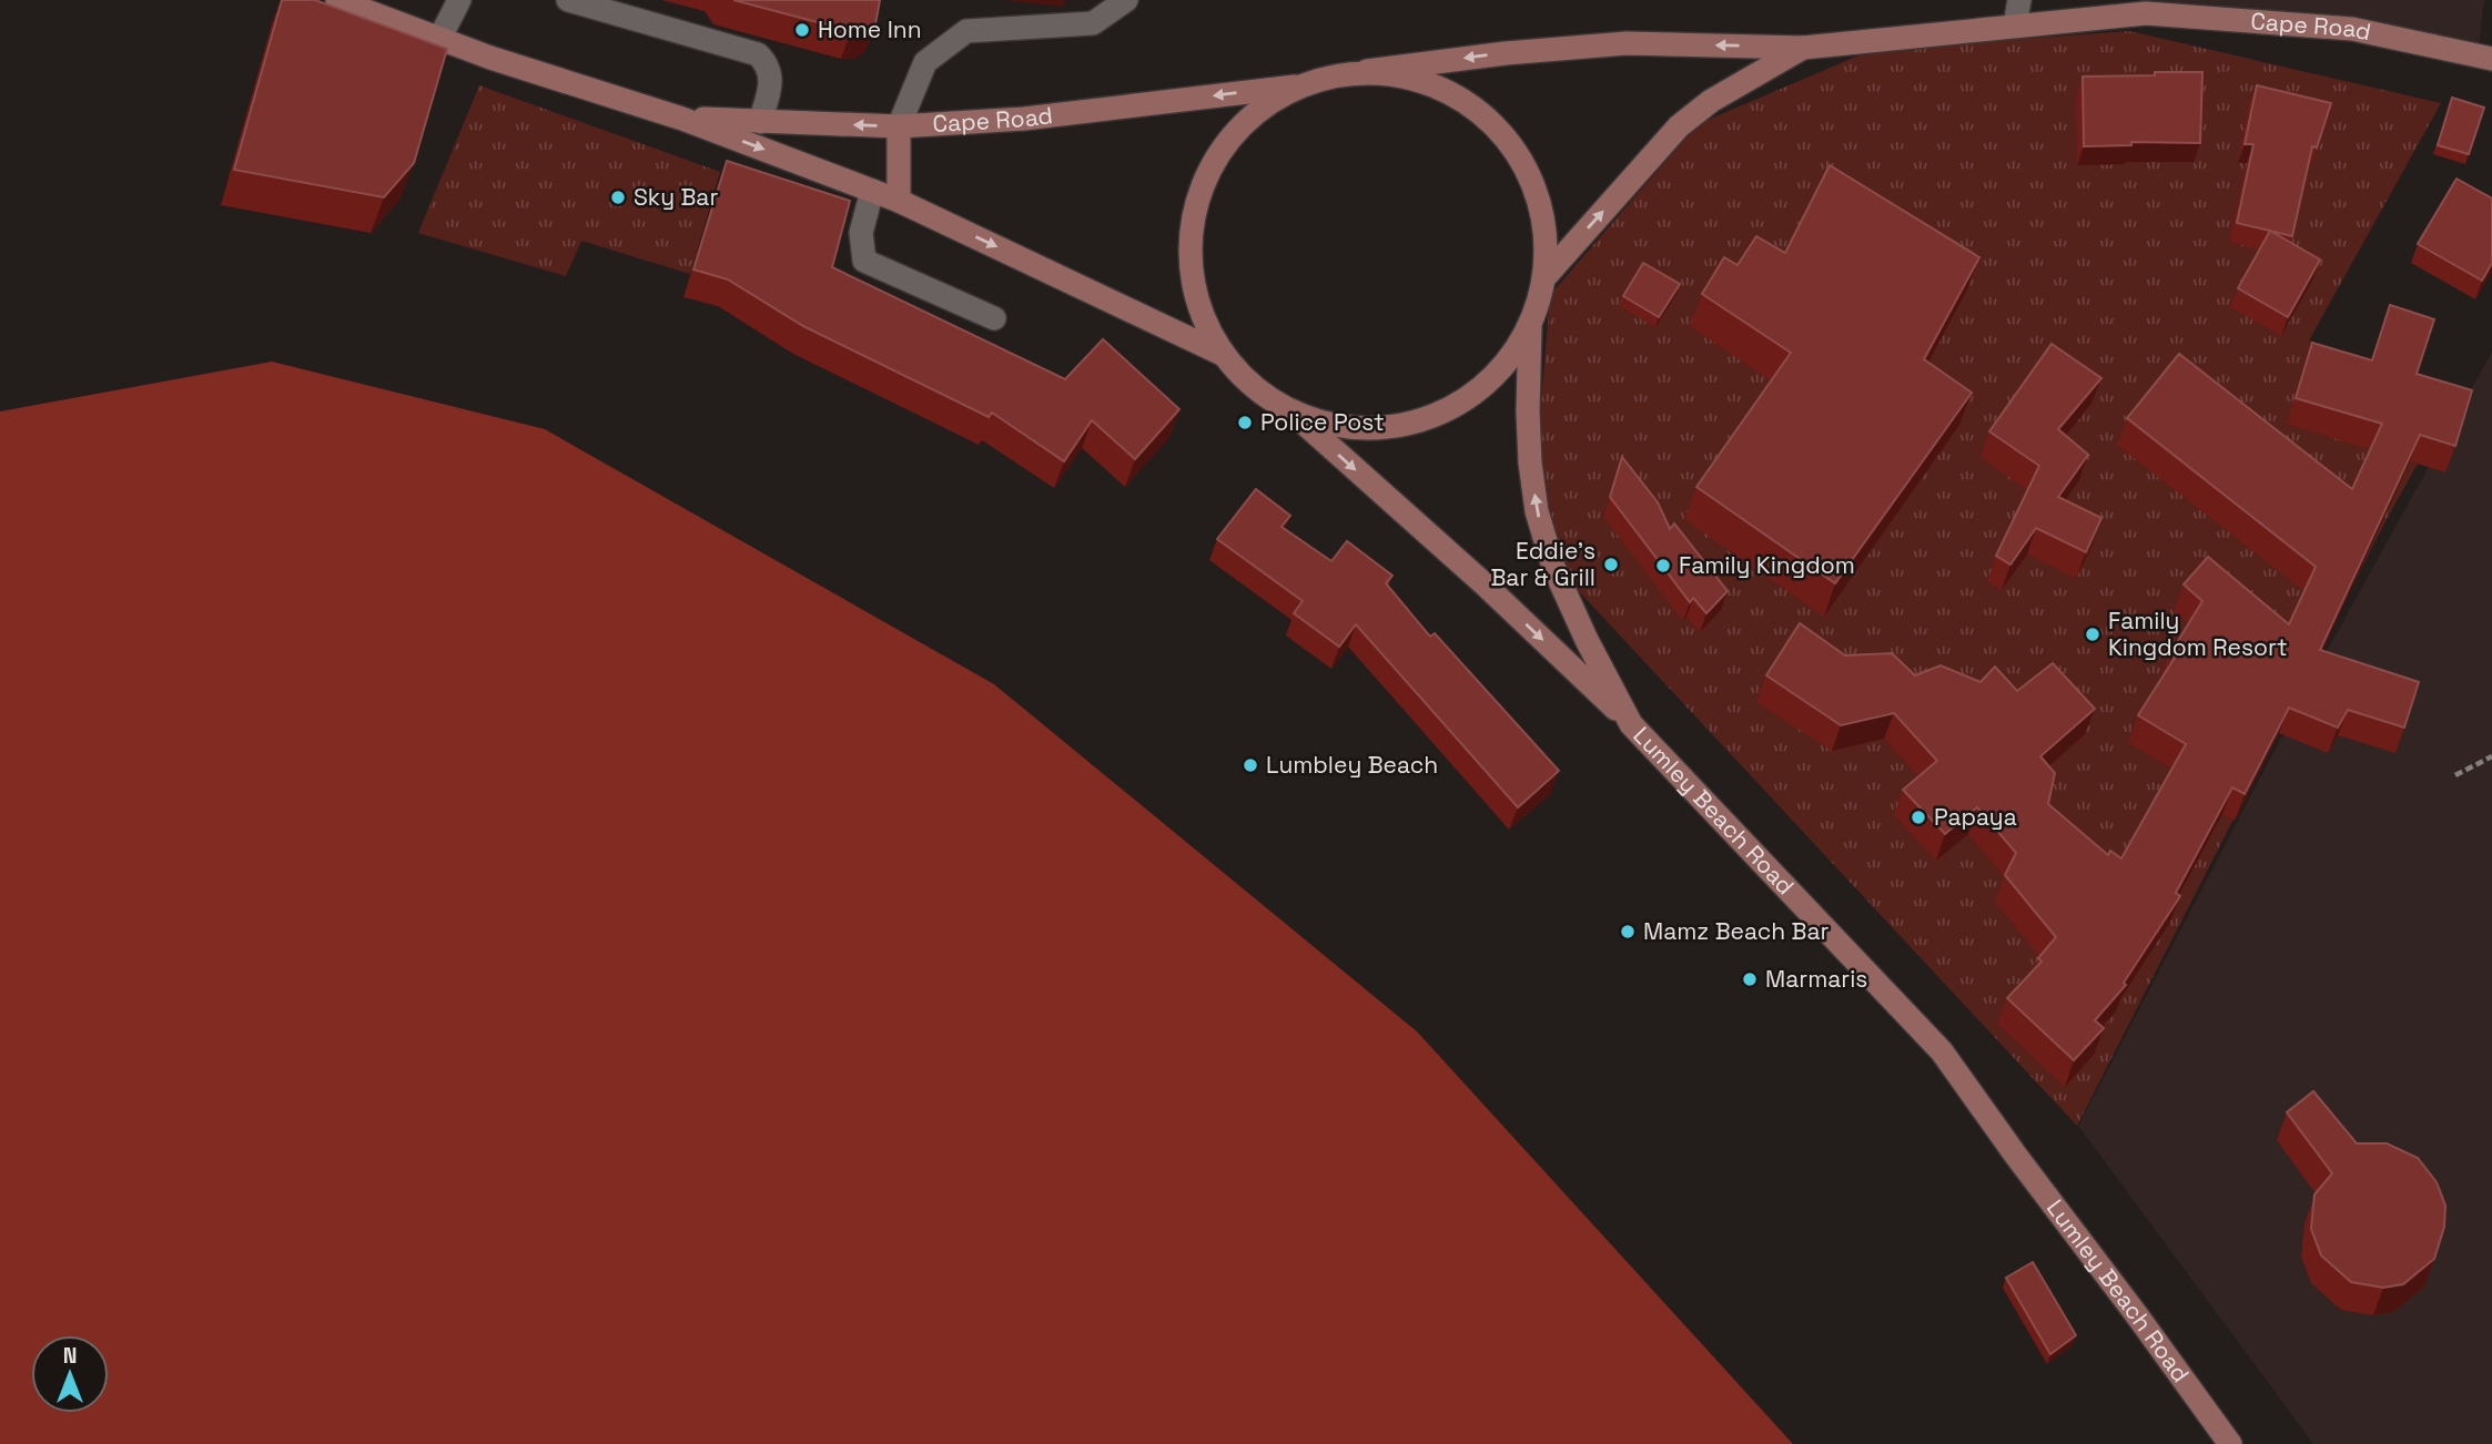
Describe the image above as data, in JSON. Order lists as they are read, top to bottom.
{
  "streets": {
    "main road": ["Cape Road", "Lumley Beach Road"]
  },
  "places": [
    "Home Inn",
    "Sky Bar",
    "Police Post",
    "Eddie’s Bar & Grill",
    "Family Kingdom",
    "Family Kingdom Resort",
    "Lumbley Beach",
    "Papaya",
    "Mamz Beach Bar",
    "Marmaris"
  ],
  "north": "top"
}
